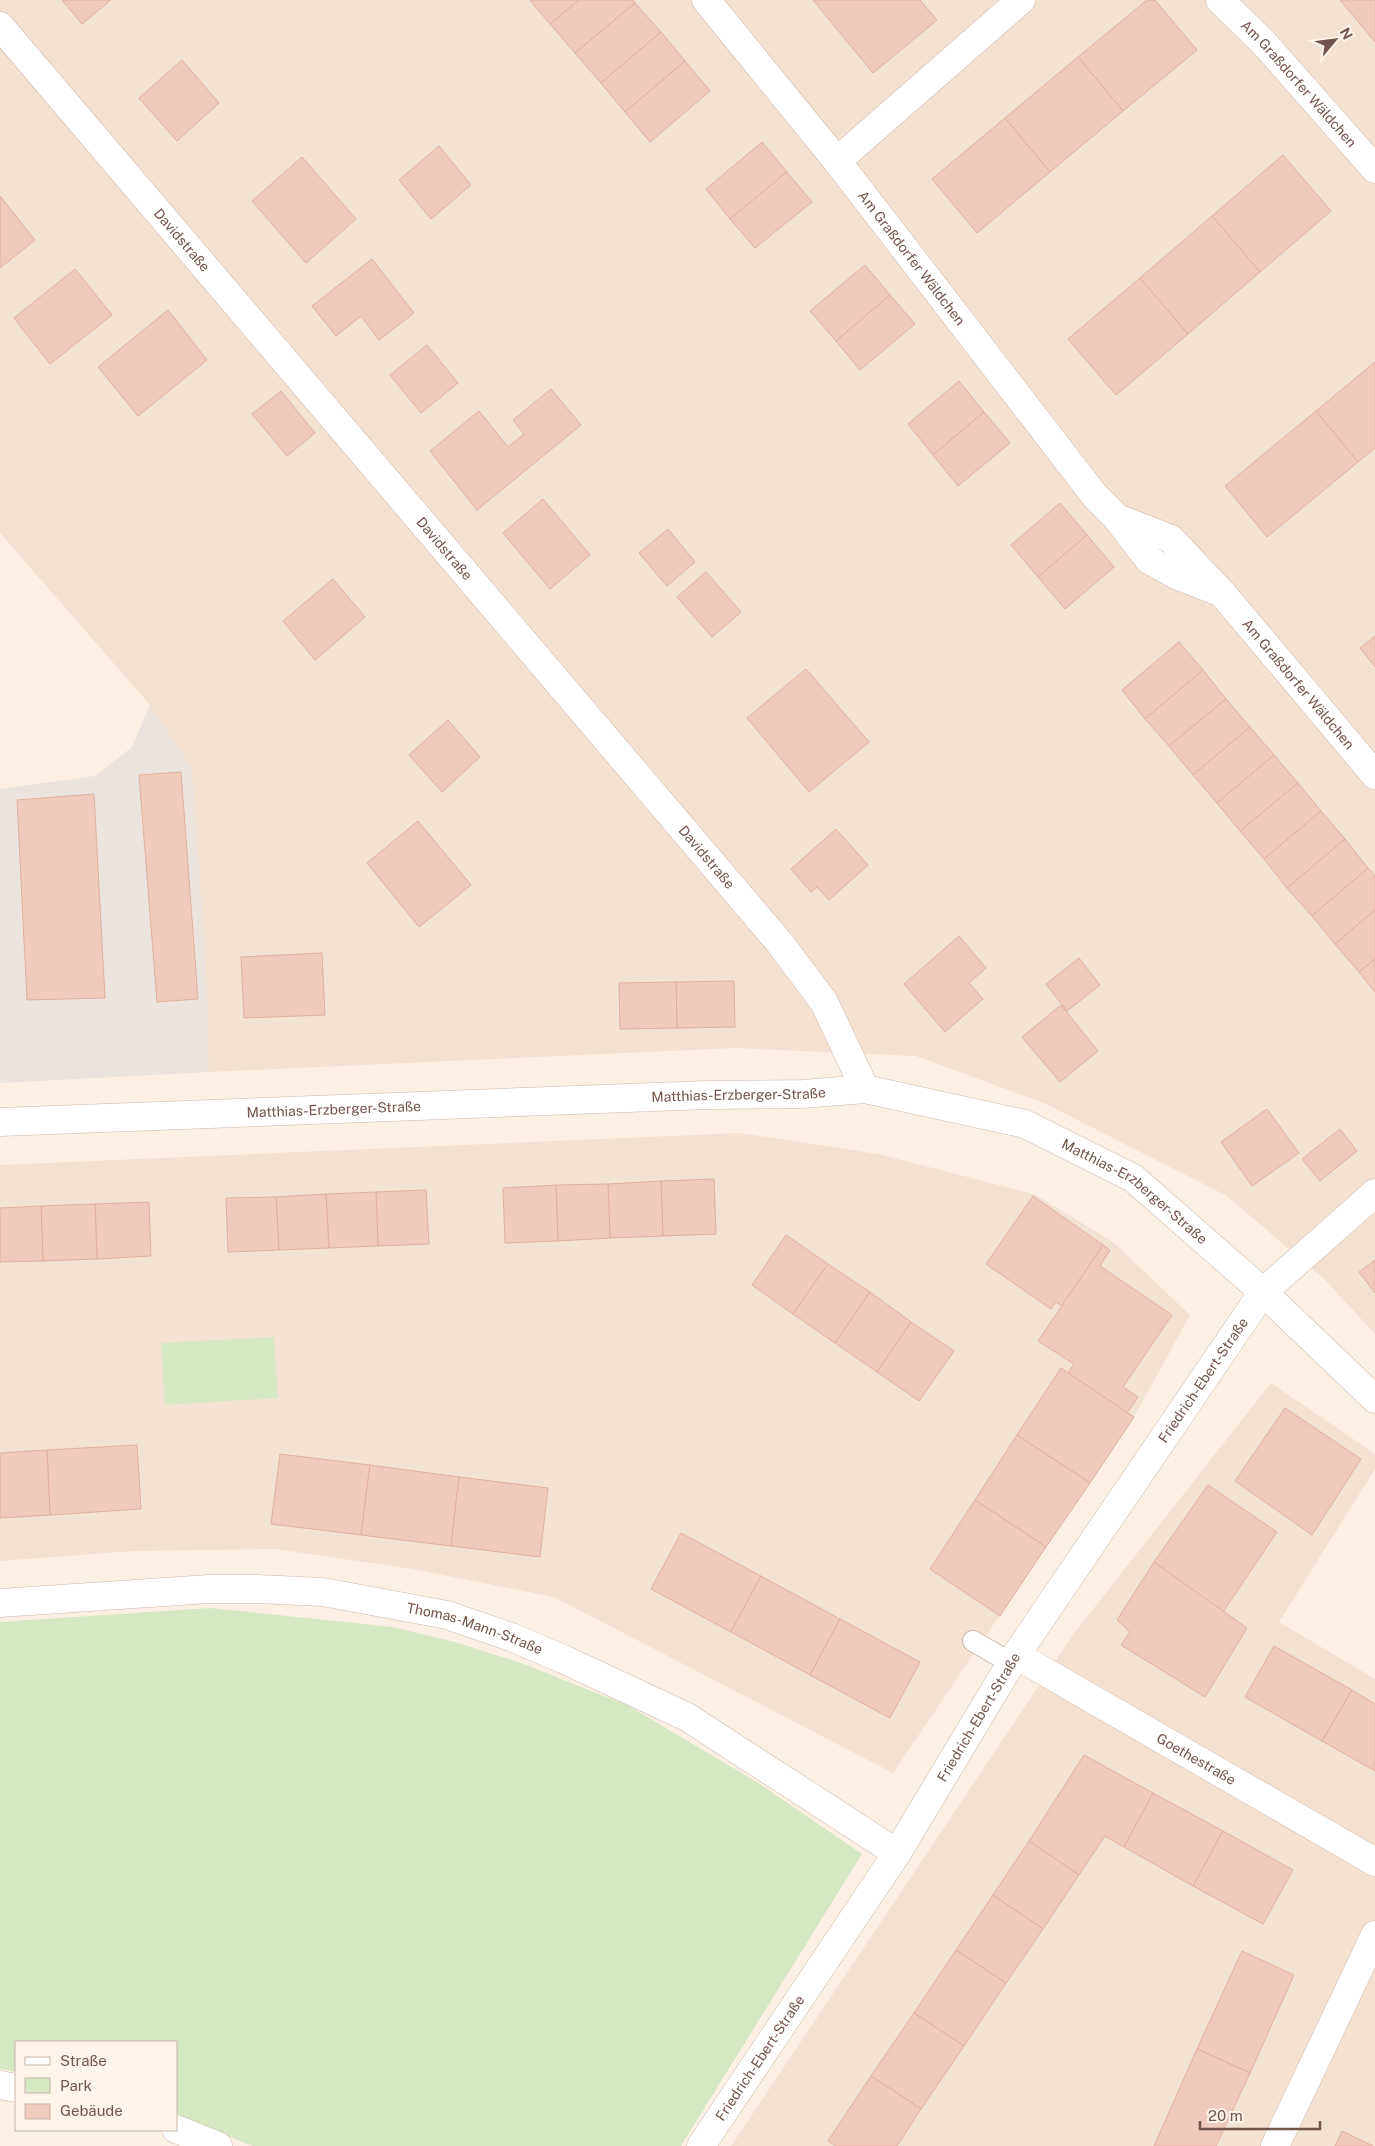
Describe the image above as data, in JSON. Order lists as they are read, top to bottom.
{
  "streets": {
    "street": [
      "Am Graßdorfer Wäldchen",
      "Davidstraße",
      "Matthias-Erzberger-Straße",
      "Friedrich-Ebert-Straße",
      "Thomas-Mann-Straße",
      "Goethestraße"
    ]
  },
  "crossings": [
    ["Davidstraße", "Matthias-Erzberger-Straße"],
    ["Matthias-Erzberger-Straße", "Friedrich-Ebert-Straße"],
    ["Friedrich-Ebert-Straße", "Thomas-Mann-Straße"],
    ["Friedrich-Ebert-Straße", "Goethestraße"]
  ],
  "legend": ["Straße", "Park", "Gebäude"],
  "scale_bar": "20 m",
  "north": "top right"
}
